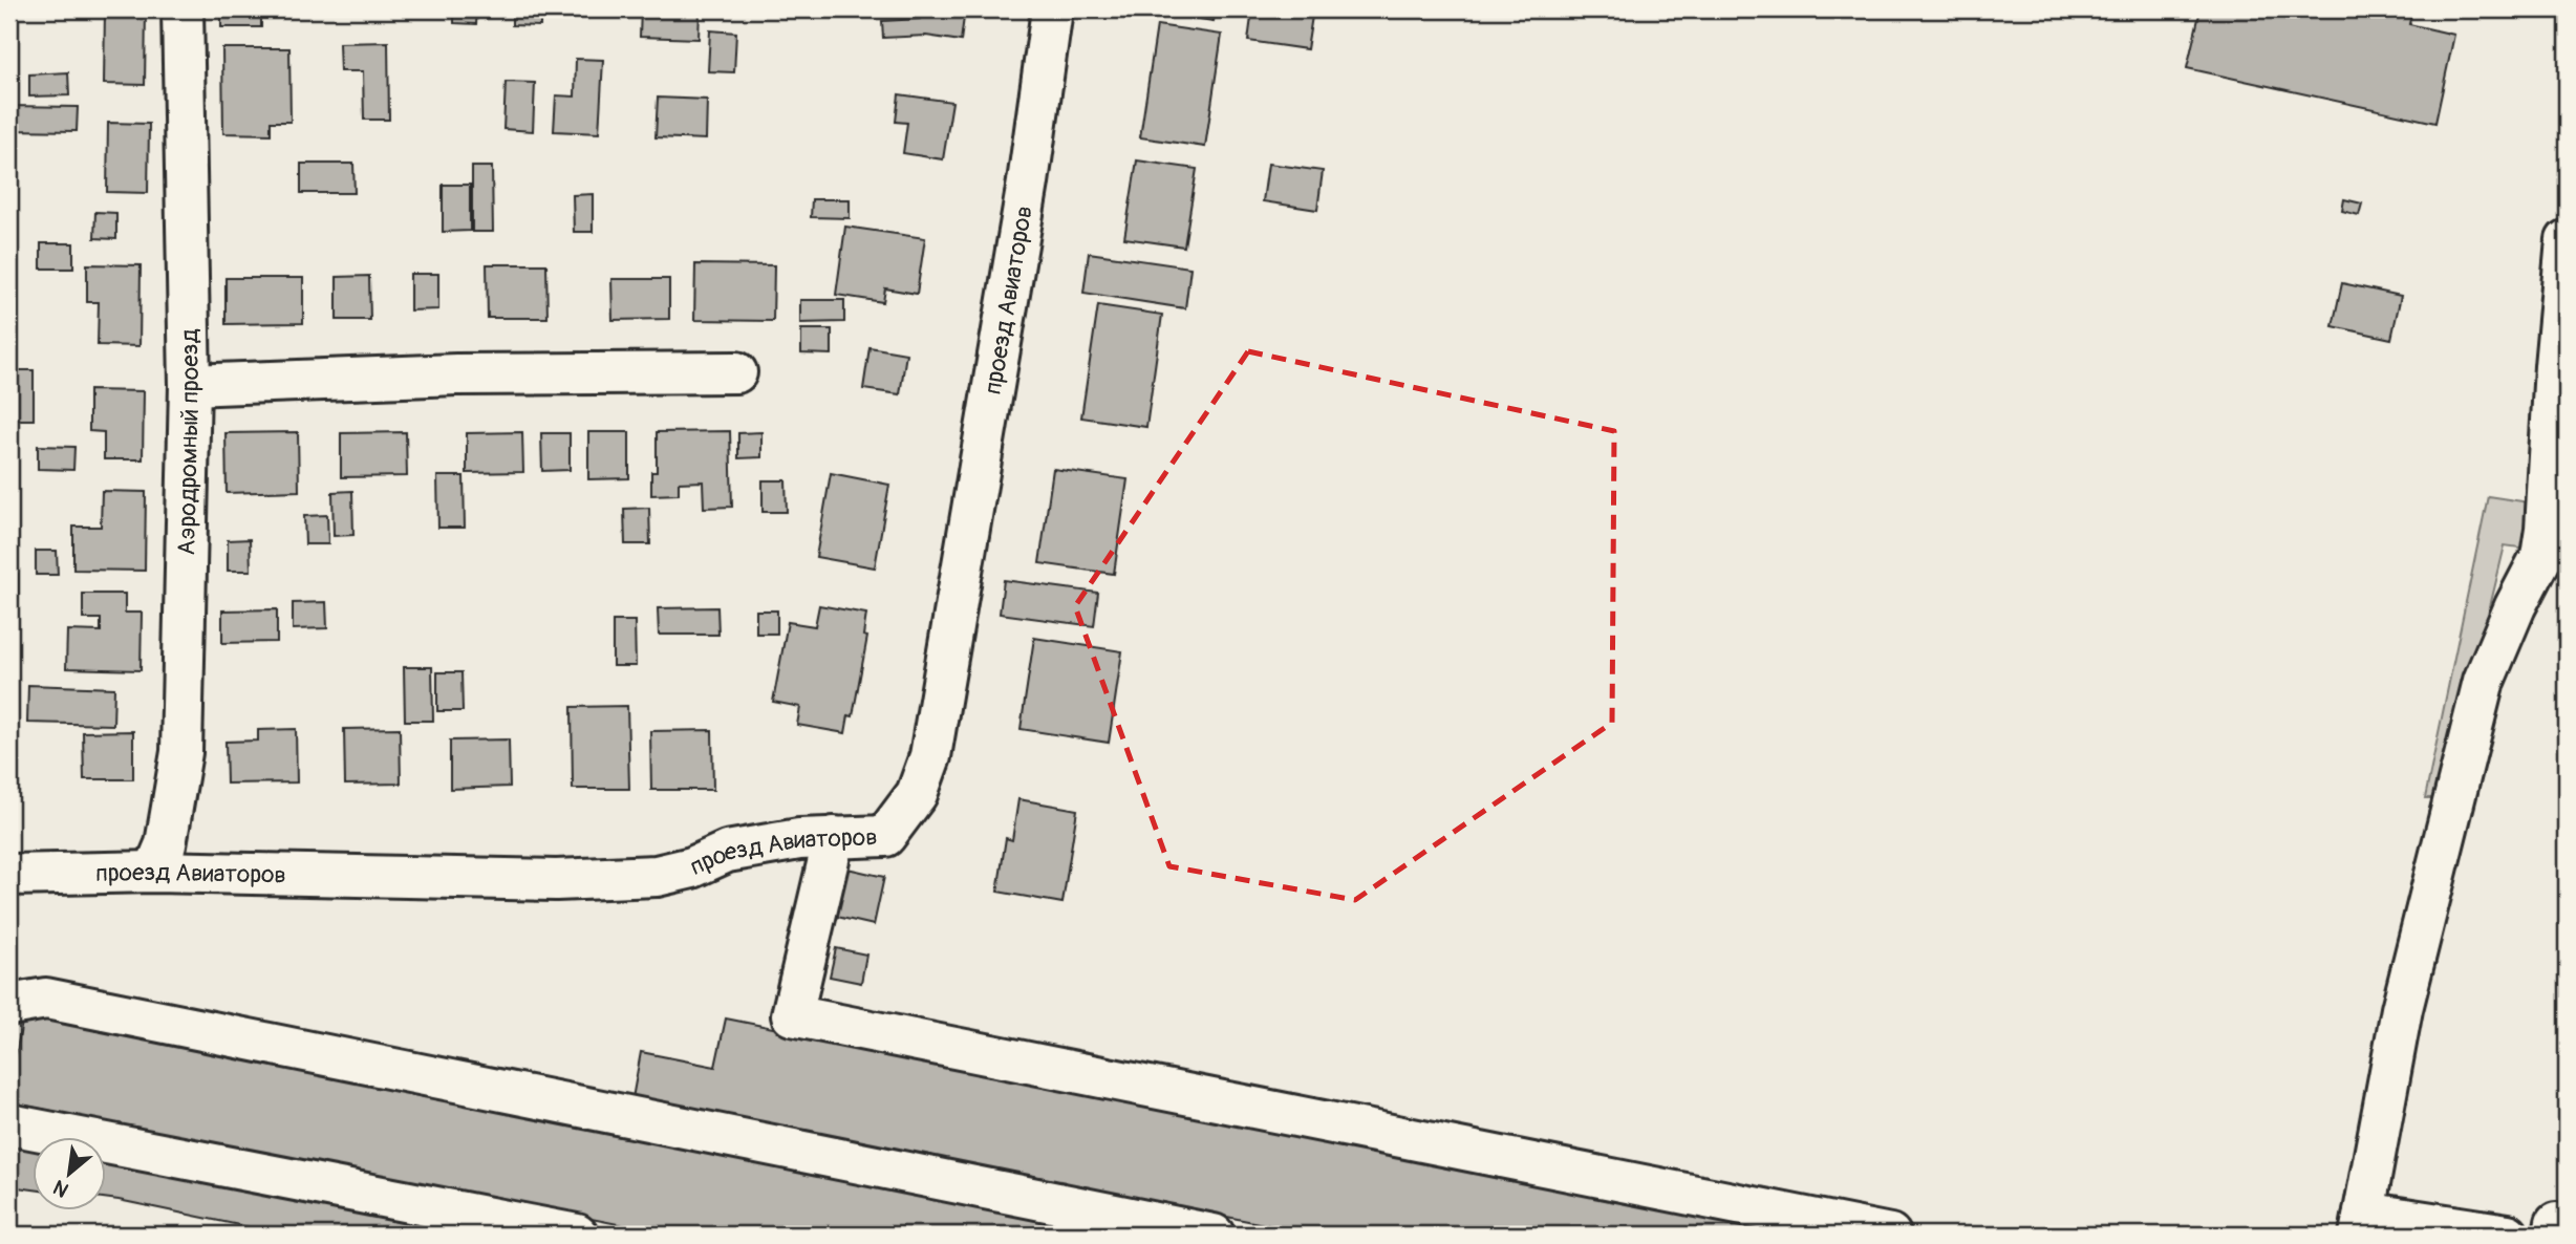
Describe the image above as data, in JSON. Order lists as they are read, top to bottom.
{
  "streets": {
    "street": ["проезд Авиаторов", "Аэродромный проезд"]
  },
  "crossings": [
    ["проезд Авиаторов", "Аэродромный проезд"]
  ],
  "north": "bottom left"
}
